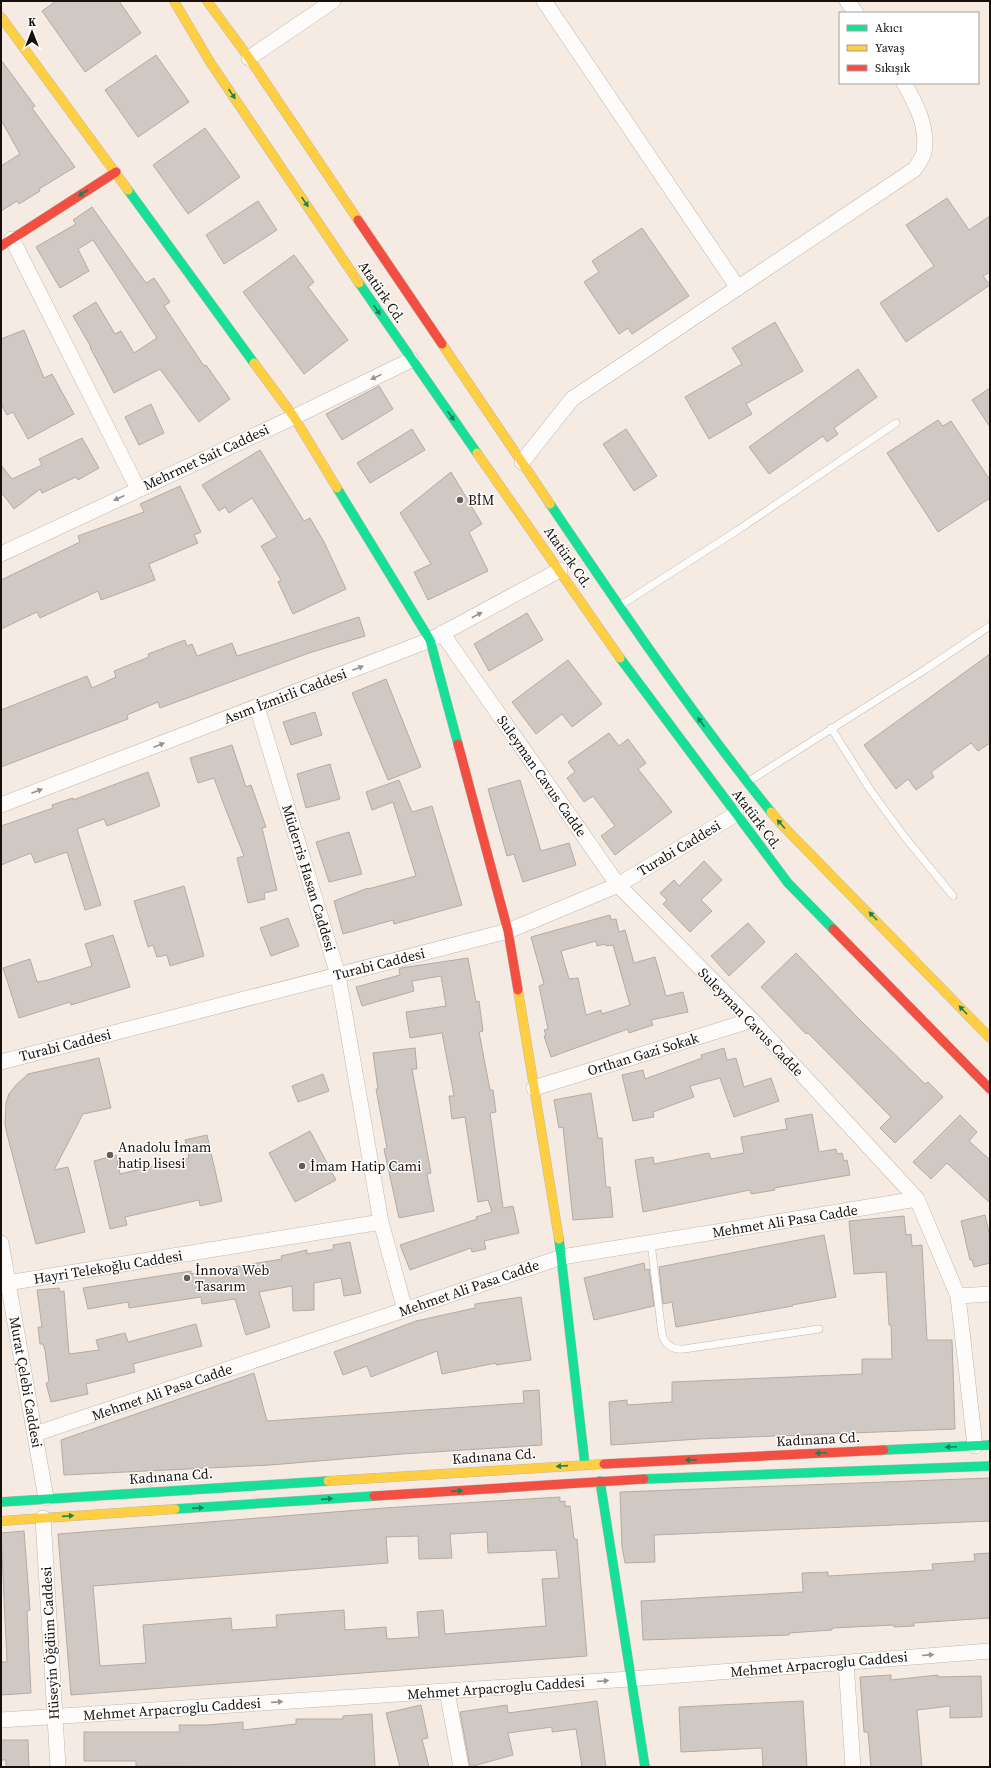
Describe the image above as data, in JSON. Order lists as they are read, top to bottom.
{
  "streets": {
    "street": [
      "Atatürk Cd.",
      "Mehrmet Sait Caddesi",
      "Asım İzmirli Caddesi",
      "Suleyman Cavus Cadde",
      "Turabi Caddesi",
      "Müderris Hasan Caddesi",
      "Orthan Gazi Sokak",
      "Mehmet Ali Pasa Cadde",
      "Hayri Telekoğlu Caddesi",
      "Murat Çelebi Caddesi",
      "Kadınana Cd.",
      "Hüseyin Öğdüm Caddesi",
      "Mehmet Arpacroglu Caddesi"
    ]
  },
  "crossings": [
    ["Atatürk Cd.", "Mehrmet Sait Caddesi"],
    ["Atatürk Cd.", "Asım İzmirli Caddesi"],
    ["Atatürk Cd.", "Turabi Caddesi"],
    ["Asım İzmirli Caddesi", "Suleyman Cavus Cadde"],
    ["Asım İzmirli Caddesi", "Müderris Hasan Caddesi"],
    ["Suleyman Cavus Cadde", "Turabi Caddesi"],
    ["Suleyman Cavus Cadde", "Orthan Gazi Sokak"],
    ["Suleyman Cavus Cadde", "Mehmet Ali Pasa Cadde"],
    ["Suleyman Cavus Cadde", "Kadınana Cd."],
    ["Turabi Caddesi", "Müderris Hasan Caddesi"],
    ["Müderris Hasan Caddesi", "Mehmet Ali Pasa Cadde"],
    ["Müderris Hasan Caddesi", "Hayri Telekoğlu Caddesi"],
    ["Mehmet Ali Pasa Cadde", "Murat Çelebi Caddesi"],
    ["Hayri Telekoğlu Caddesi", "Murat Çelebi Caddesi"],
    ["Murat Çelebi Caddesi", "Kadınana Cd."],
    ["Hüseyin Öğdüm Caddesi", "Mehmet Arpacroglu Caddesi"]
  ],
  "one_way": ["Mehrmet Sait Caddesi", "Asım İzmirli Caddesi", "Mehmet Arpacroglu Caddesi"],
  "places": [
    "BİM",
    "Anadolu İmam hatip lisesi",
    "İmam Hatip Cami",
    "İnnova Web Tasarım"
  ],
  "legend": ["Akıcı", "Yavaş", "Sıkışık"],
  "north": "top"
}
